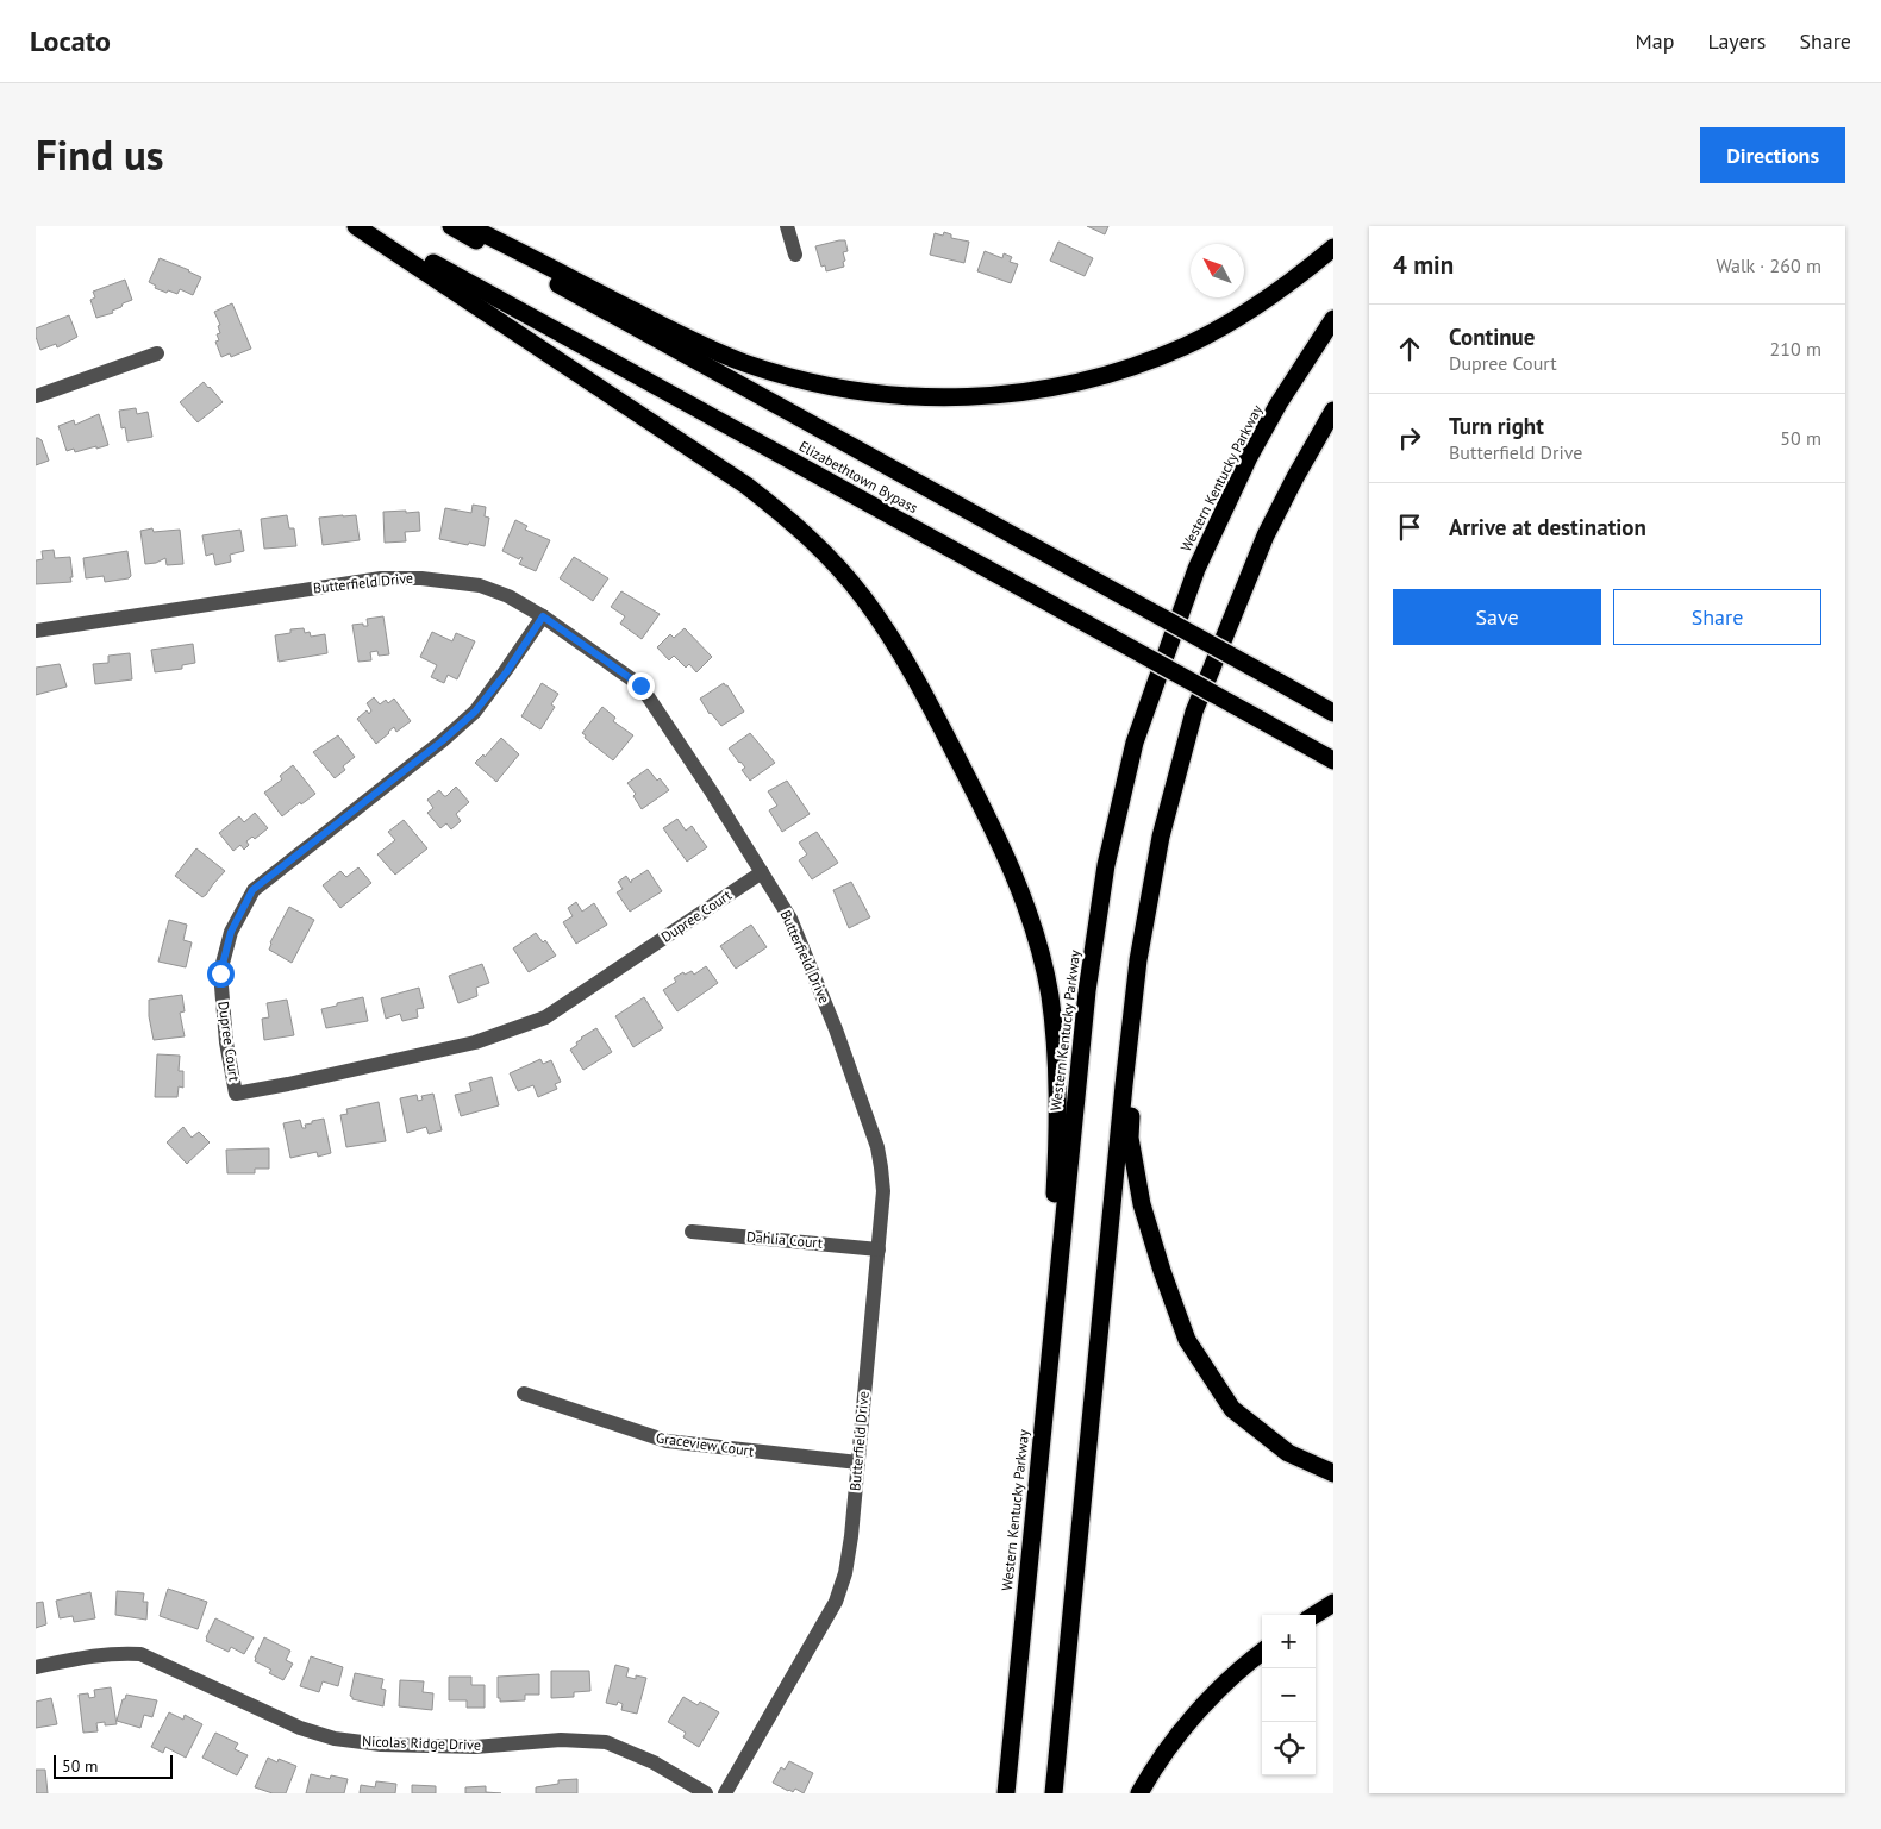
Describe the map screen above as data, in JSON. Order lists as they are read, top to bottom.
{
  "streets": {
    "highway": ["Elizabethtown Bypass", "Western Kentucky Parkway"],
    "street": [
      "Butterfield Drive",
      "Dupree Court",
      "Dahlia Court",
      "Graceview Court",
      "Nicolas Ridge Drive"
    ]
  },
  "crossings": [
    ["Butterfield Drive", "Dupree Court"],
    ["Butterfield Drive", "Dahlia Court"],
    ["Butterfield Drive", "Graceview Court"]
  ],
  "scale_bar": "50 m",
  "north": "top left",
  "page": {
    "header": "Locato",
    "nav": ["Map", "Layers", "Share"],
    "title": "Find us",
    "buttons": [
      "Directions",
      ["Save", "Share"]
    ],
    "heading": ["4 min", "Walk · 260 m"],
    "list": [
      ["Continue", "Dupree Court", "210 m"],
      ["Turn right", "Butterfield Drive", "50 m"],
      "Arrive at destination"
    ],
    "map_buttons": ["+", "−"],
    "scale": "50 m"
  }
}
